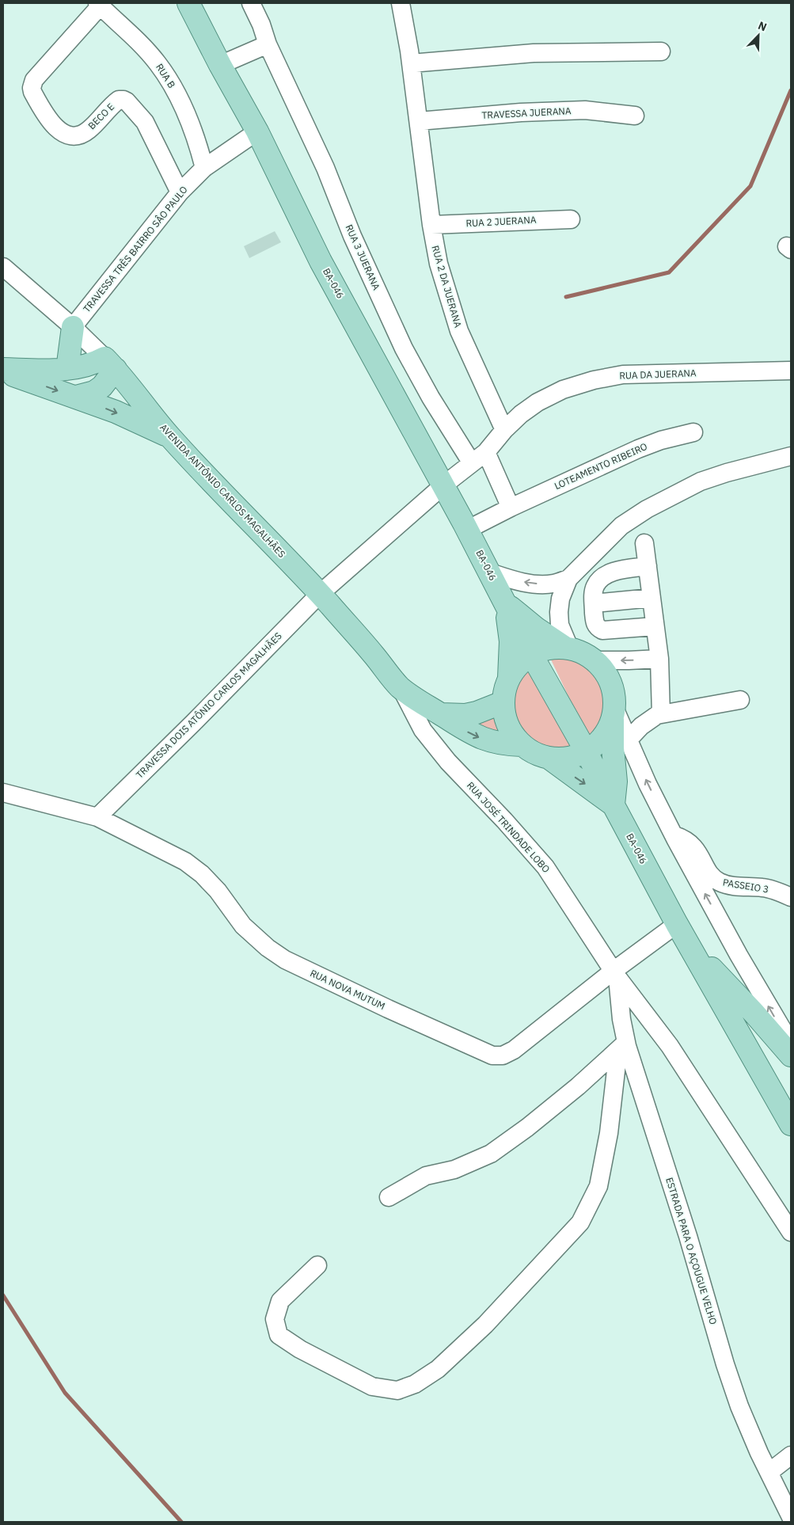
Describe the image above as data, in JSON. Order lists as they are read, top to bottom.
{
  "streets": {
    "main road": ["BA-046", "AVENIDA ANTÔNIO CARLOS MAGALHÃES"],
    "street": [
      "RUA B",
      "TRAVESSA JUERANA",
      "BECO E",
      "RUA 2 JUERANA",
      "TRAVESSA TRÊS BAIRRO SÂO PAULO",
      "RUA 3 JUERANA",
      "RUA 2 DA JUERANA",
      "RUA DA JUERANA",
      "LOTEAMENTO RIBEIRO",
      "TRAVESSA DOIS ATÔNIO CARLOS MAGALHÃES",
      "RUA JOSÉ TRINDADE LOBO",
      "PASSEIO 3",
      "RUA NOVA MUTUM",
      "ESTRADA PARA O AÇOUGUE VELHO"
    ]
  },
  "crossings": [
    ["RUA B", "BECO E"],
    ["RUA B", "TRAVESSA TRÊS BAIRRO SÂO PAULO"],
    ["TRAVESSA JUERANA", "RUA 2 DA JUERANA"],
    ["BECO E", "TRAVESSA TRÊS BAIRRO SÂO PAULO"],
    ["RUA 2 JUERANA", "RUA 2 DA JUERANA"],
    ["TRAVESSA TRÊS BAIRRO SÂO PAULO", "BA-046"],
    ["TRAVESSA TRÊS BAIRRO SÂO PAULO", "AVENIDA ANTÔNIO CARLOS MAGALHÃES"],
    ["RUA 3 JUERANA", "RUA DA JUERANA"],
    ["BA-046", "RUA DA JUERANA"],
    ["BA-046", "TRAVESSA DOIS ATÔNIO CARLOS MAGALHÃES"],
    ["BA-046", "RUA NOVA MUTUM"],
    ["RUA 2 DA JUERANA", "RUA DA JUERANA"],
    ["RUA DA JUERANA", "TRAVESSA DOIS ATÔNIO CARLOS MAGALHÃES"],
    ["AVENIDA ANTÔNIO CARLOS MAGALHÃES", "TRAVESSA DOIS ATÔNIO CARLOS MAGALHÃES"],
    ["AVENIDA ANTÔNIO CARLOS MAGALHÃES", "RUA JOSÉ TRINDADE LOBO"],
    ["TRAVESSA DOIS ATÔNIO CARLOS MAGALHÃES", "RUA NOVA MUTUM"],
    ["RUA JOSÉ TRINDADE LOBO", "RUA NOVA MUTUM"],
    ["RUA JOSÉ TRINDADE LOBO", "ESTRADA PARA O AÇOUGUE VELHO"],
    ["RUA NOVA MUTUM", "ESTRADA PARA O AÇOUGUE VELHO"]
  ],
  "north": "top right"
}
